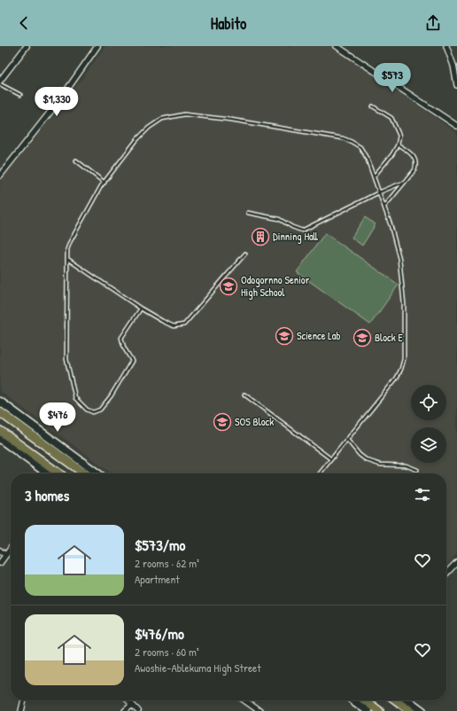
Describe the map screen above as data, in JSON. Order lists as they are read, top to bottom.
{
  "places": {
    "building": ["Dinning Hall"],
    "school or university": [
      "Odogornno Senior High School",
      "Science Lab",
      "Block E",
      "SOS Block"
    ]
  },
  "page": {
    "header": "Habito",
    "price": ["$573", "$1,330", "$476"],
    "heading": "3 homes",
    "list": [
      {
        "name": "$573/mo",
        "note": "2 rooms · 62 m² · Apartment"
      },
      {
        "name": "$476/mo",
        "note": "2 rooms · 60 m² · Awoshie-Ablekuma High Street"
      }
    ]
  }
}
